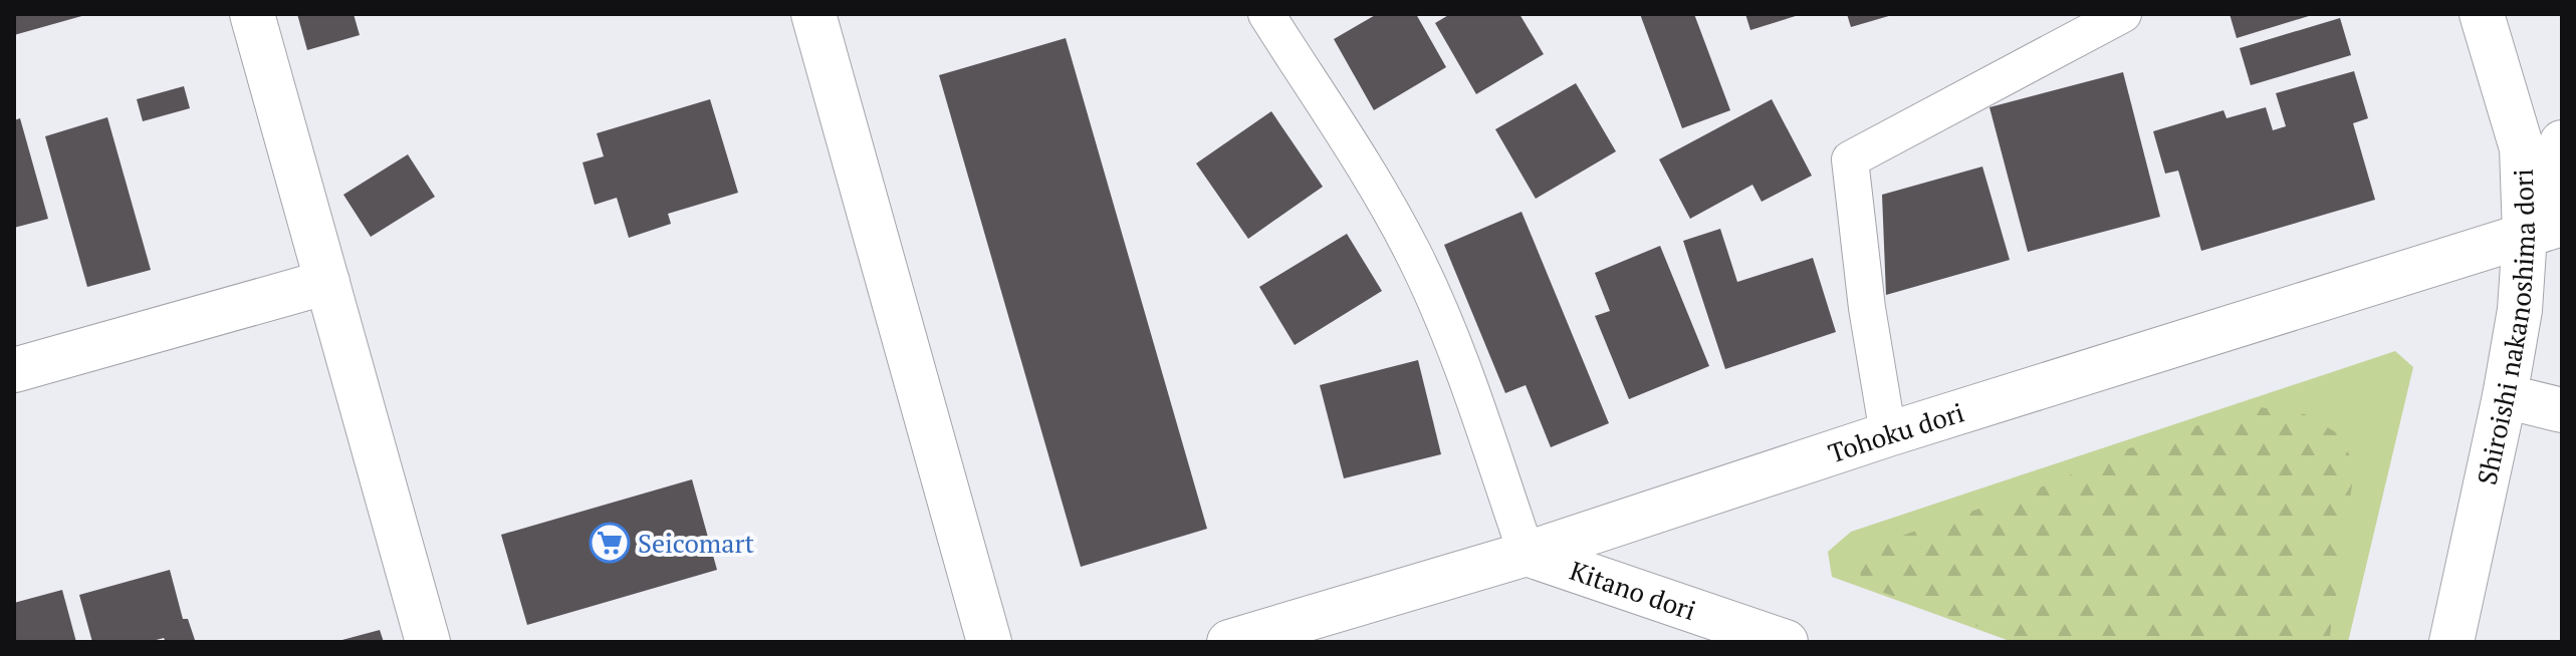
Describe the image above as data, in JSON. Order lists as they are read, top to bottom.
{
  "streets": {
    "street": ["Shiroishi nakanoshima dori", "Tohoku dori", "Kitano dori"]
  },
  "crossings": [
    ["Shiroishi nakanoshima dori", "Tohoku dori"],
    ["Tohoku dori", "Kitano dori"]
  ],
  "places": {
    "supermarket": ["Seicomart"]
  }
}
